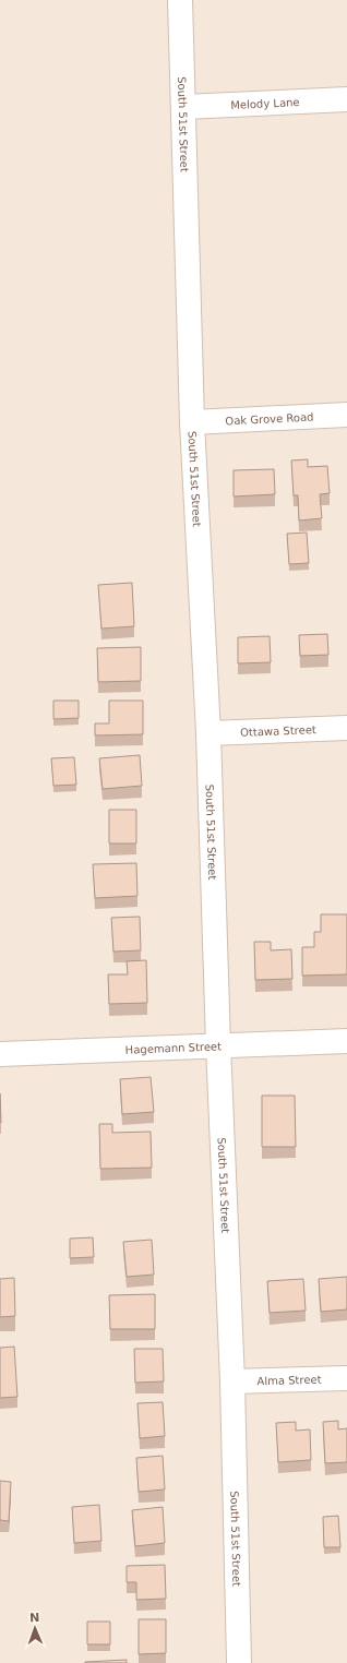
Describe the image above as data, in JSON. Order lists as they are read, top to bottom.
{
  "streets": {
    "street": [
      "Melody Lane",
      "South 51st Street",
      "Oak Grove Road",
      "Ottawa Street",
      "Hagemann Street",
      "Alma Street"
    ]
  },
  "crossings": [
    ["Melody Lane", "South 51st Street"],
    ["South 51st Street", "Oak Grove Road"],
    ["South 51st Street", "Ottawa Street"],
    ["South 51st Street", "Hagemann Street"],
    ["South 51st Street", "Alma Street"]
  ],
  "north": "top"
}
